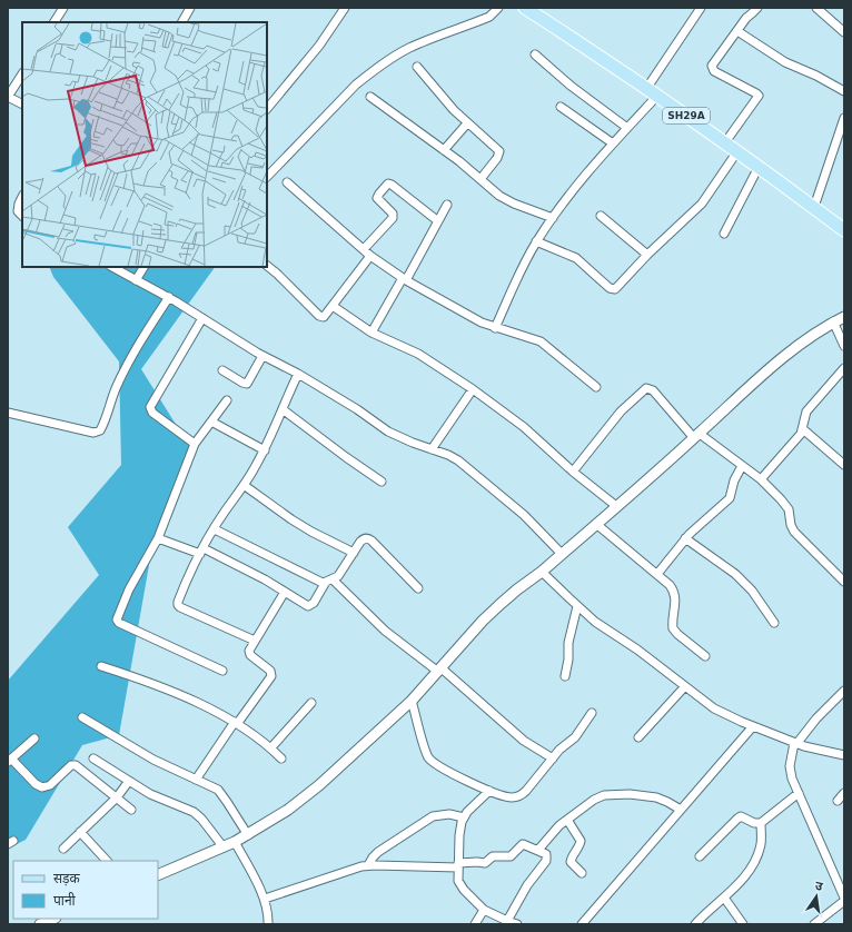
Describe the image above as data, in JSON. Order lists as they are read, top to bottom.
{
  "streets": {
    "main road": ["SH29A"]
  },
  "legend": ["सड़क", "पानी"],
  "north": "top"
}
